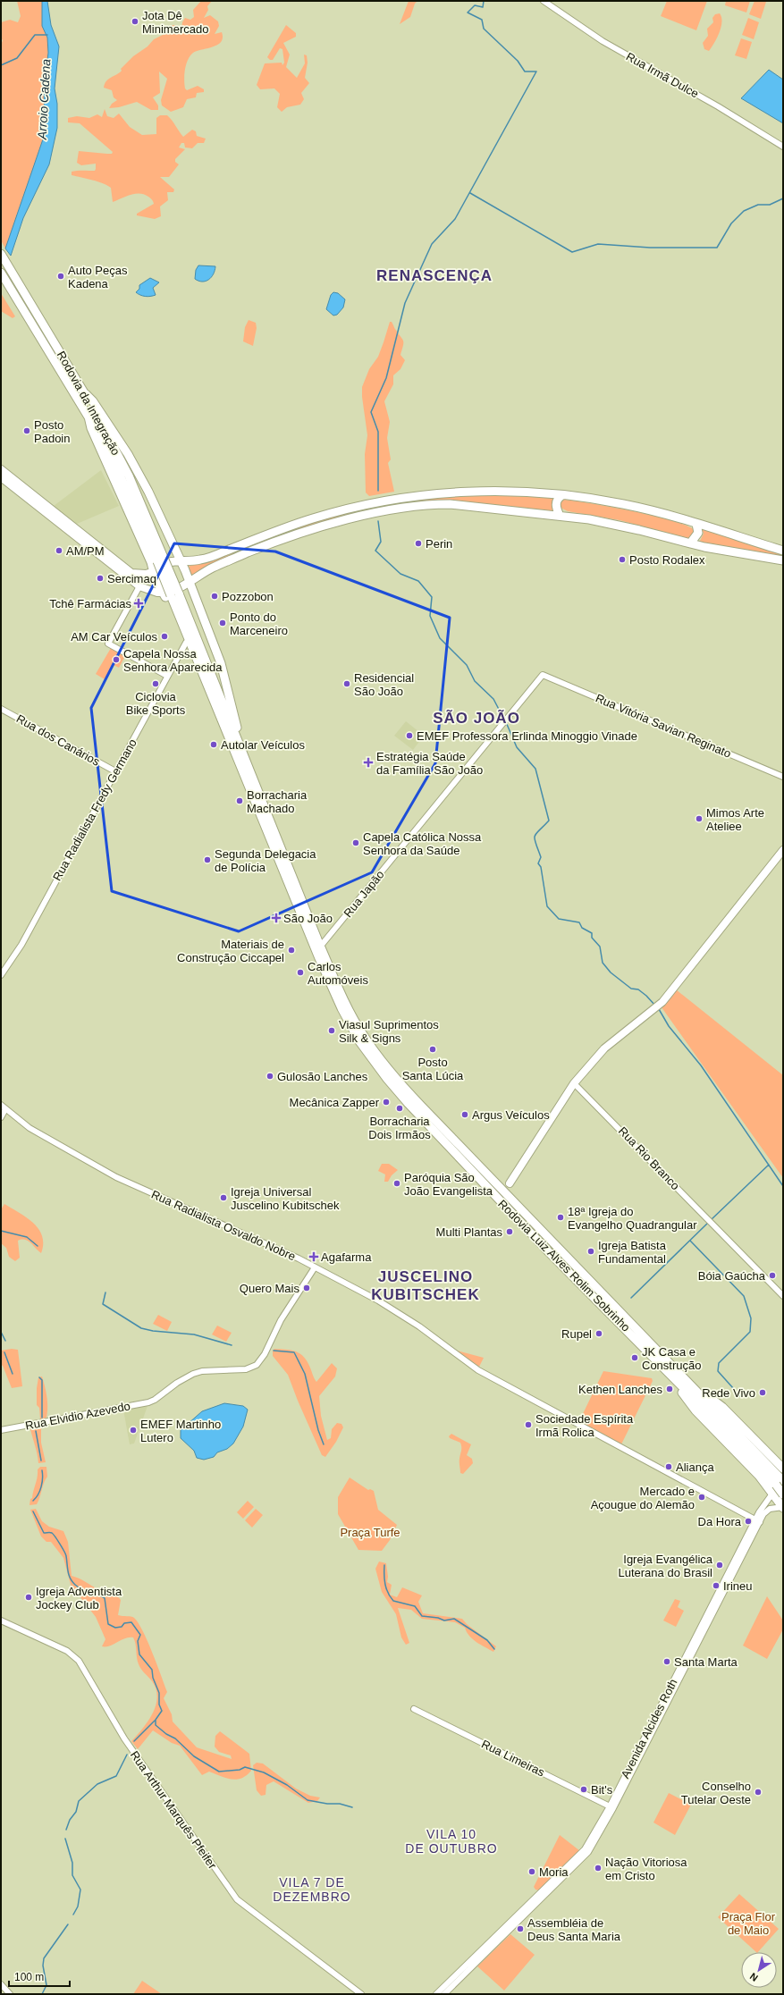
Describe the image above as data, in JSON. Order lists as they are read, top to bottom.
{
  "streets": {
    "highway": ["Rodovia da Integração", "Rodovia Luiz Alves Rolim Sobrinho"],
    "street": [
      "Rua Irmã Dulce",
      "Rua Vitória Savian Reginato",
      "Rua dos Canários",
      "Rua Radialista Fredy Germano",
      "Rua Japão",
      "Rua Rio Branco",
      "Rua Radialista Osvaldo Nobre",
      "Rua Elvidio Azevedo",
      "Avenida Alcides Roth",
      "Rua Limeiras",
      "Rua Arthur Marquês Pfeifer"
    ]
  },
  "crossings": [
    ["Rua Vitória Savian Reginato", "Rua Japão"],
    ["Rua dos Canários", "Rua Radialista Fredy Germano"],
    ["Rua Japão", "Rodovia Luiz Alves Rolim Sobrinho"],
    ["Rua Radialista Osvaldo Nobre", "Rua Elvidio Azevedo"],
    ["Rua Radialista Osvaldo Nobre", "Avenida Alcides Roth"],
    ["Avenida Alcides Roth", "Rua Limeiras"]
  ],
  "districts": [
    "RENASCENÇA",
    "SÃO JOÃO",
    "JUSCELINO KUBITSCHEK",
    "VILA 10 DE OUTUBRO",
    "VILA 7 DE DEZEMBRO"
  ],
  "water": ["Arroio Cadena"],
  "parks": ["Praça Turfe", "Praça Flor de Maio"],
  "places": {
    "other": [
      "Jota Dê Minimercado",
      "Auto Peças Kadena",
      "Posto Padoin",
      "Perin",
      "AM/PM",
      "Posto Rodalex",
      "Sercimaq",
      "Pozzobon",
      "Ponto do Marceneiro",
      "AM Car Veículos",
      "Capela Nossa Senhora Aparecida",
      "Ciclovia Bike Sports",
      "Residencial São João",
      "EMEF Professora Erlinda Minoggio Vinade",
      "Autolar Veículos",
      "Borracharia Machado",
      "Mimos Arte Ateliee",
      "Capela Católica Nossa Senhora da Saúde",
      "Segunda Delegacia de Polícia",
      "Materiais de Construção Ciccapel",
      "Carlos Automóveis",
      "Viasul Suprimentos Silk & Signs",
      "Posto Santa Lúcia",
      "Gulosão Lanches",
      "Mecânica Zapper",
      "Borracharia Dois Irmãos",
      "Argus Veículos",
      "Paróquia São João Evangelista",
      "Igreja Universal Juscelino Kubitschek",
      "18ª Igreja do Evangelho Quadrangular",
      "Multi Plantas",
      "Igreja Batista Fundamental",
      "Bóia Gaúcha",
      "Quero Mais",
      "Rupel",
      "JK Casa e Construção",
      "Kethen Lanches",
      "Rede Vivo",
      "Sociedade Espírita Irmã Rolica",
      "EMEF Martinho Lutero",
      "Aliança",
      "Mercado e Açougue do Alemão",
      "Da Hora",
      "Igreja Evangélica Luterana do Brasil",
      "Irineu",
      "Igreja Adventista Jockey Club",
      "Santa Marta",
      "Bit's",
      "Conselho Tutelar Oeste",
      "Nação Vitoriosa em Cristo",
      "Moria",
      "Assembléia de Deus Santa Maria"
    ],
    "health": [
      "Tchê Farmácias",
      "Estratégia Saúde da Família São João",
      "São João",
      "Agafarma"
    ]
  },
  "scale_bar": "100 m",
  "north": "bottom left"
}
